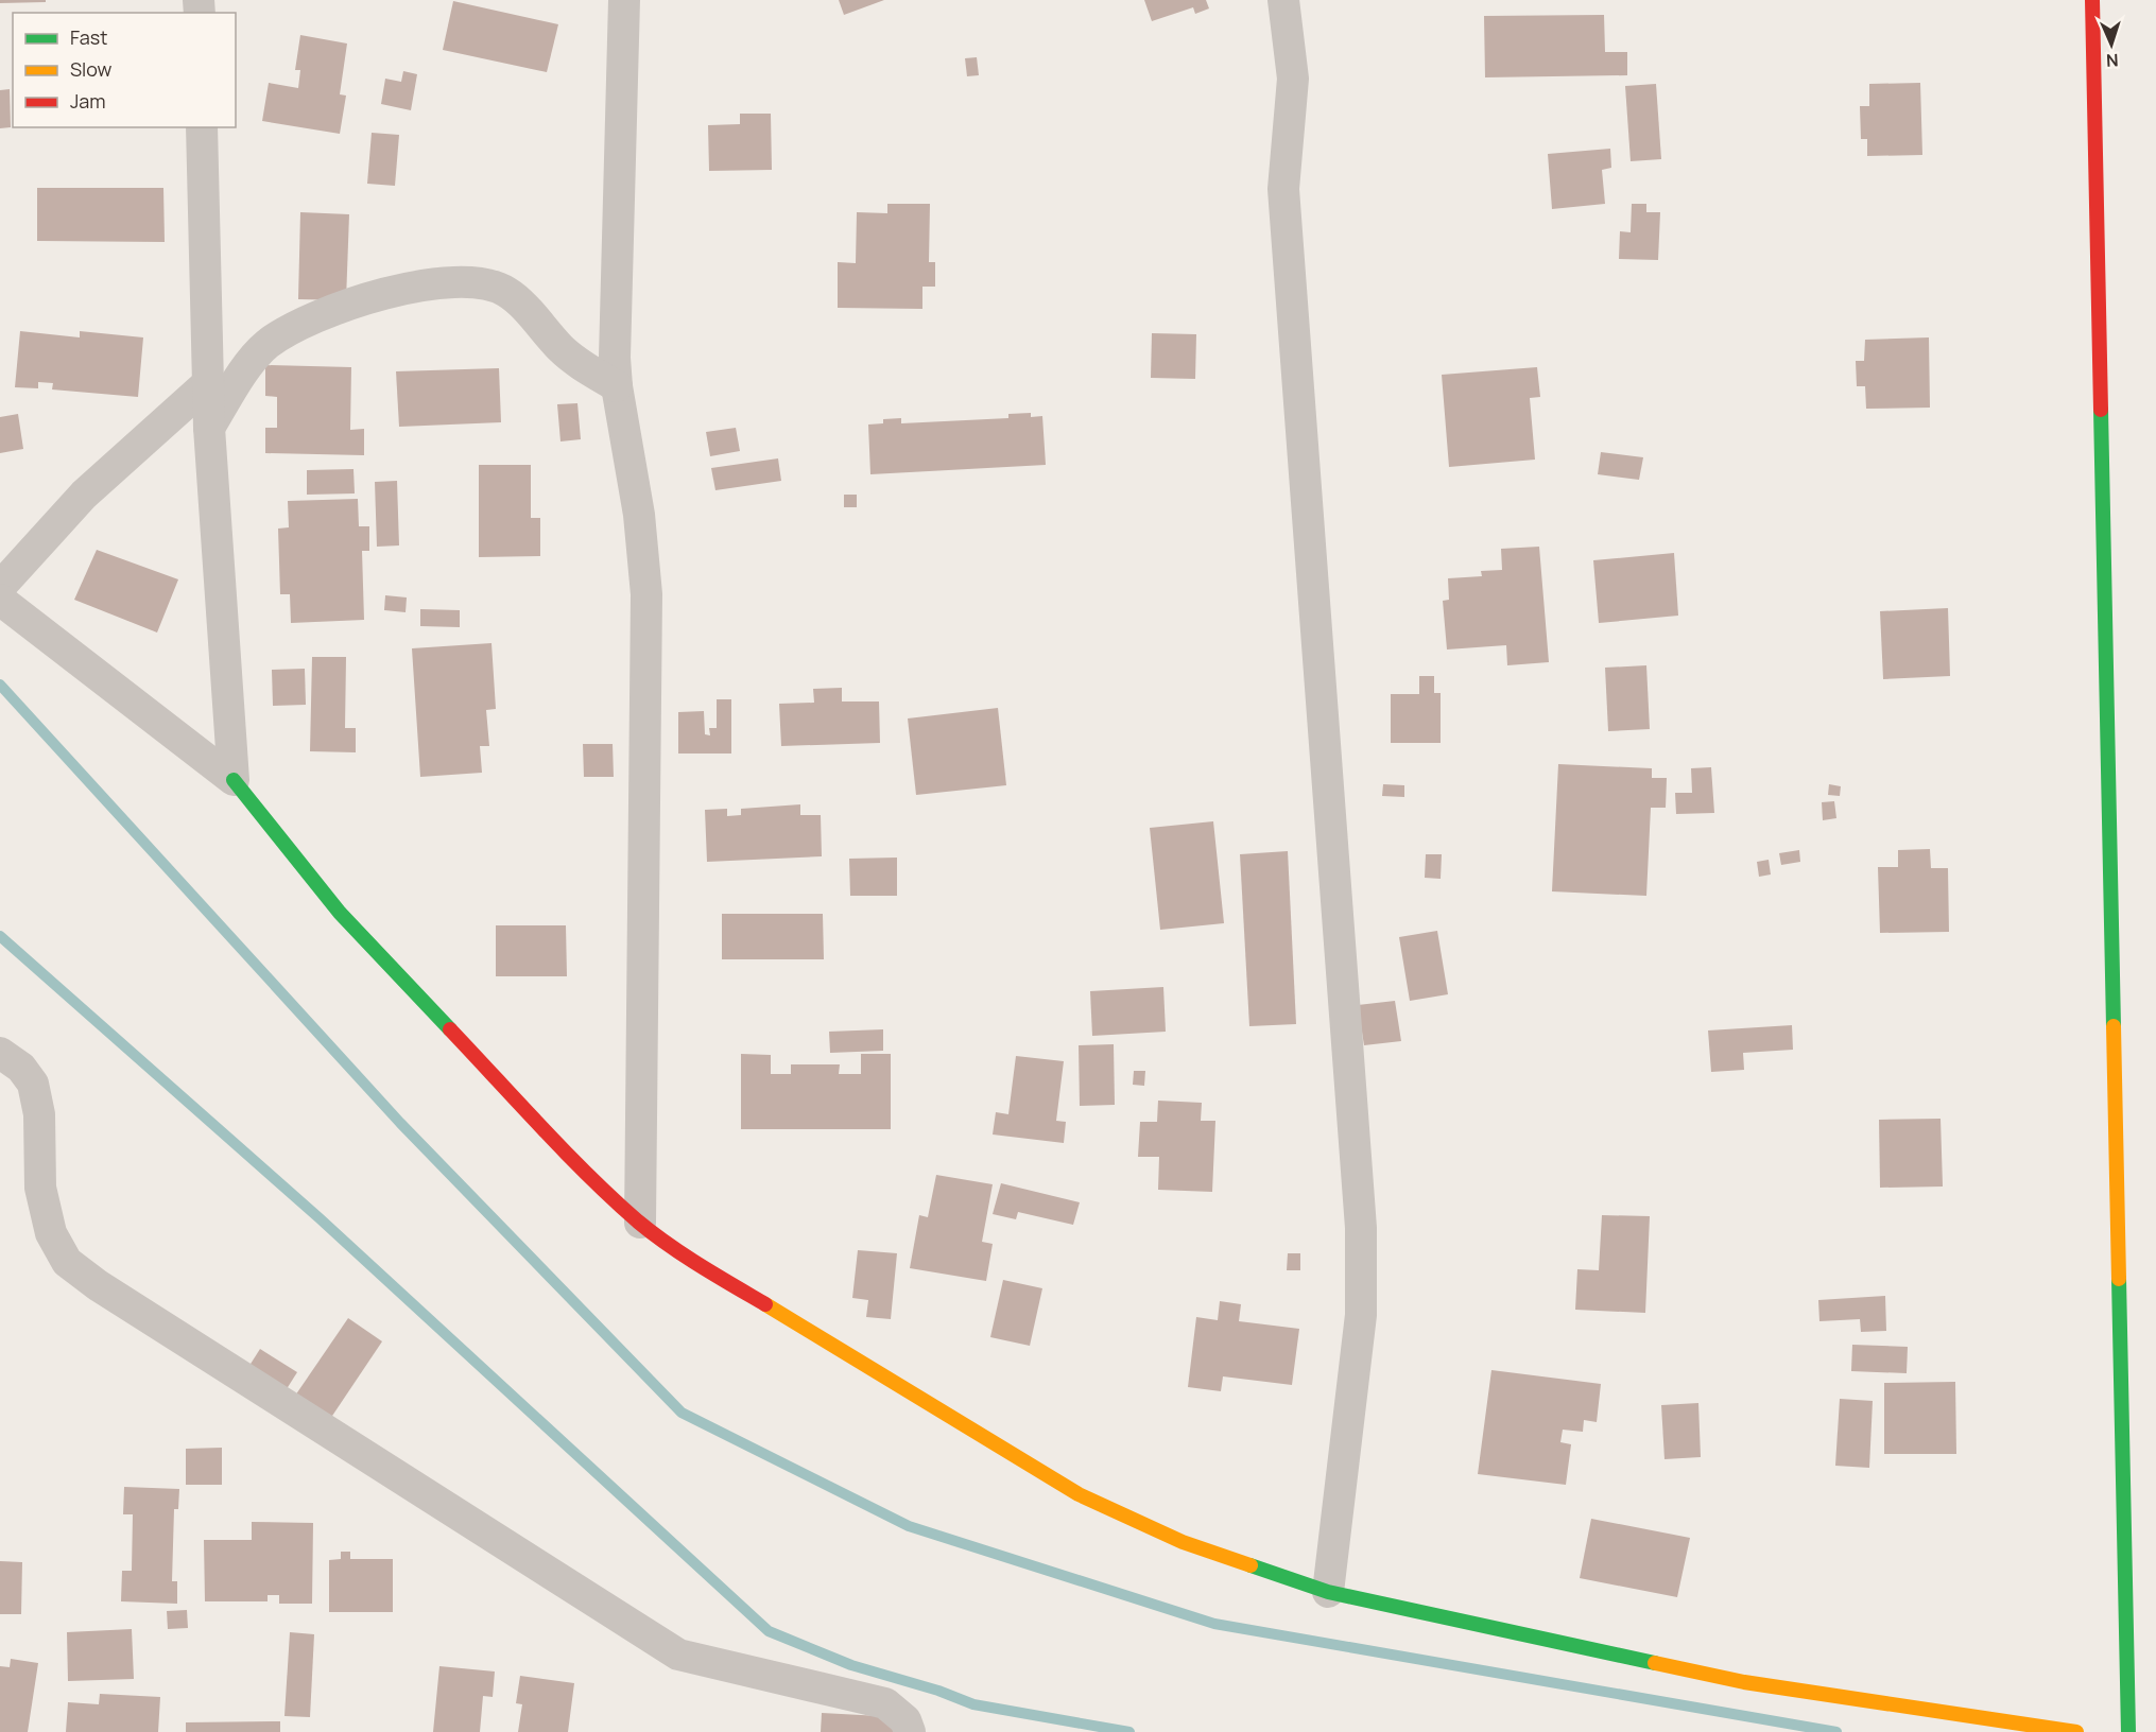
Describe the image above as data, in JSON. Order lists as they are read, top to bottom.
{
  "legend": ["Fast", "Slow", "Jam"],
  "north": "bottom"
}
